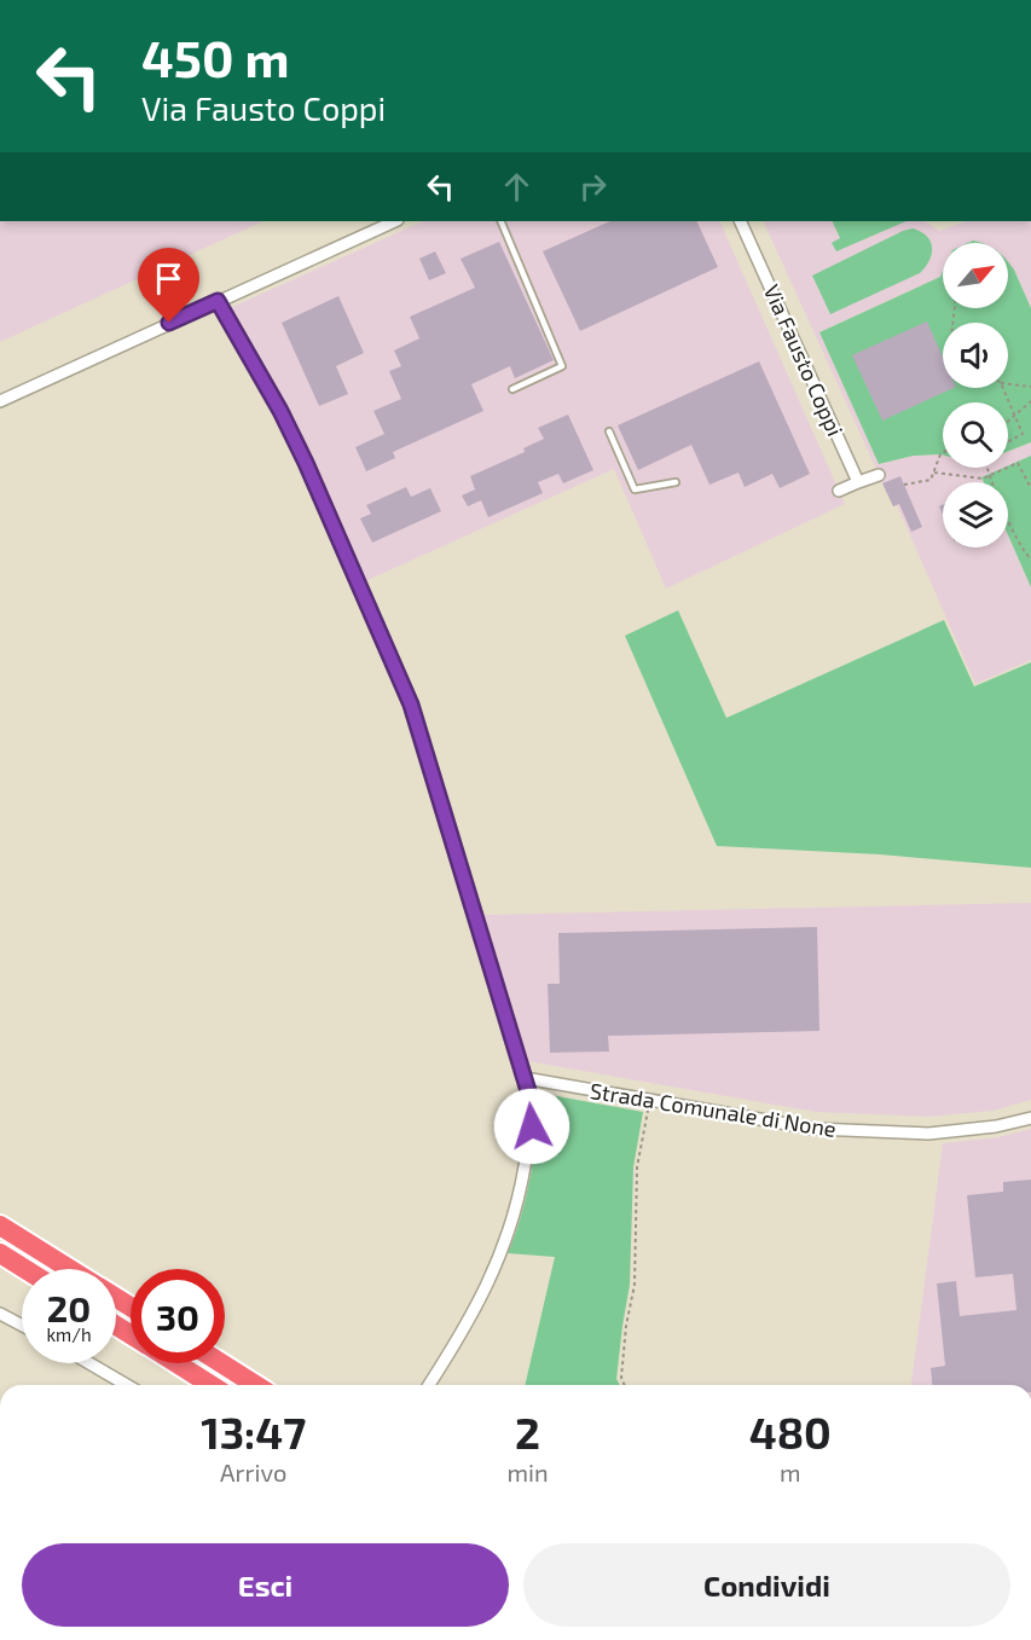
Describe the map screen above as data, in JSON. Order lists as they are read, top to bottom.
{
  "streets": {
    "street": ["Via Fausto Coppi", "Strada Comunale di None"]
  },
  "north": "top right",
  "page": {
    "turn": ["450 m", "Via Fausto Coppi"],
    "speed": "20 km/h",
    "limit": "30",
    "eta": [
      "13:47",
      "Arrivo",
      "2",
      "min",
      "480",
      "m"
    ],
    "buttons": ["Esci", "Condividi"]
  }
}
